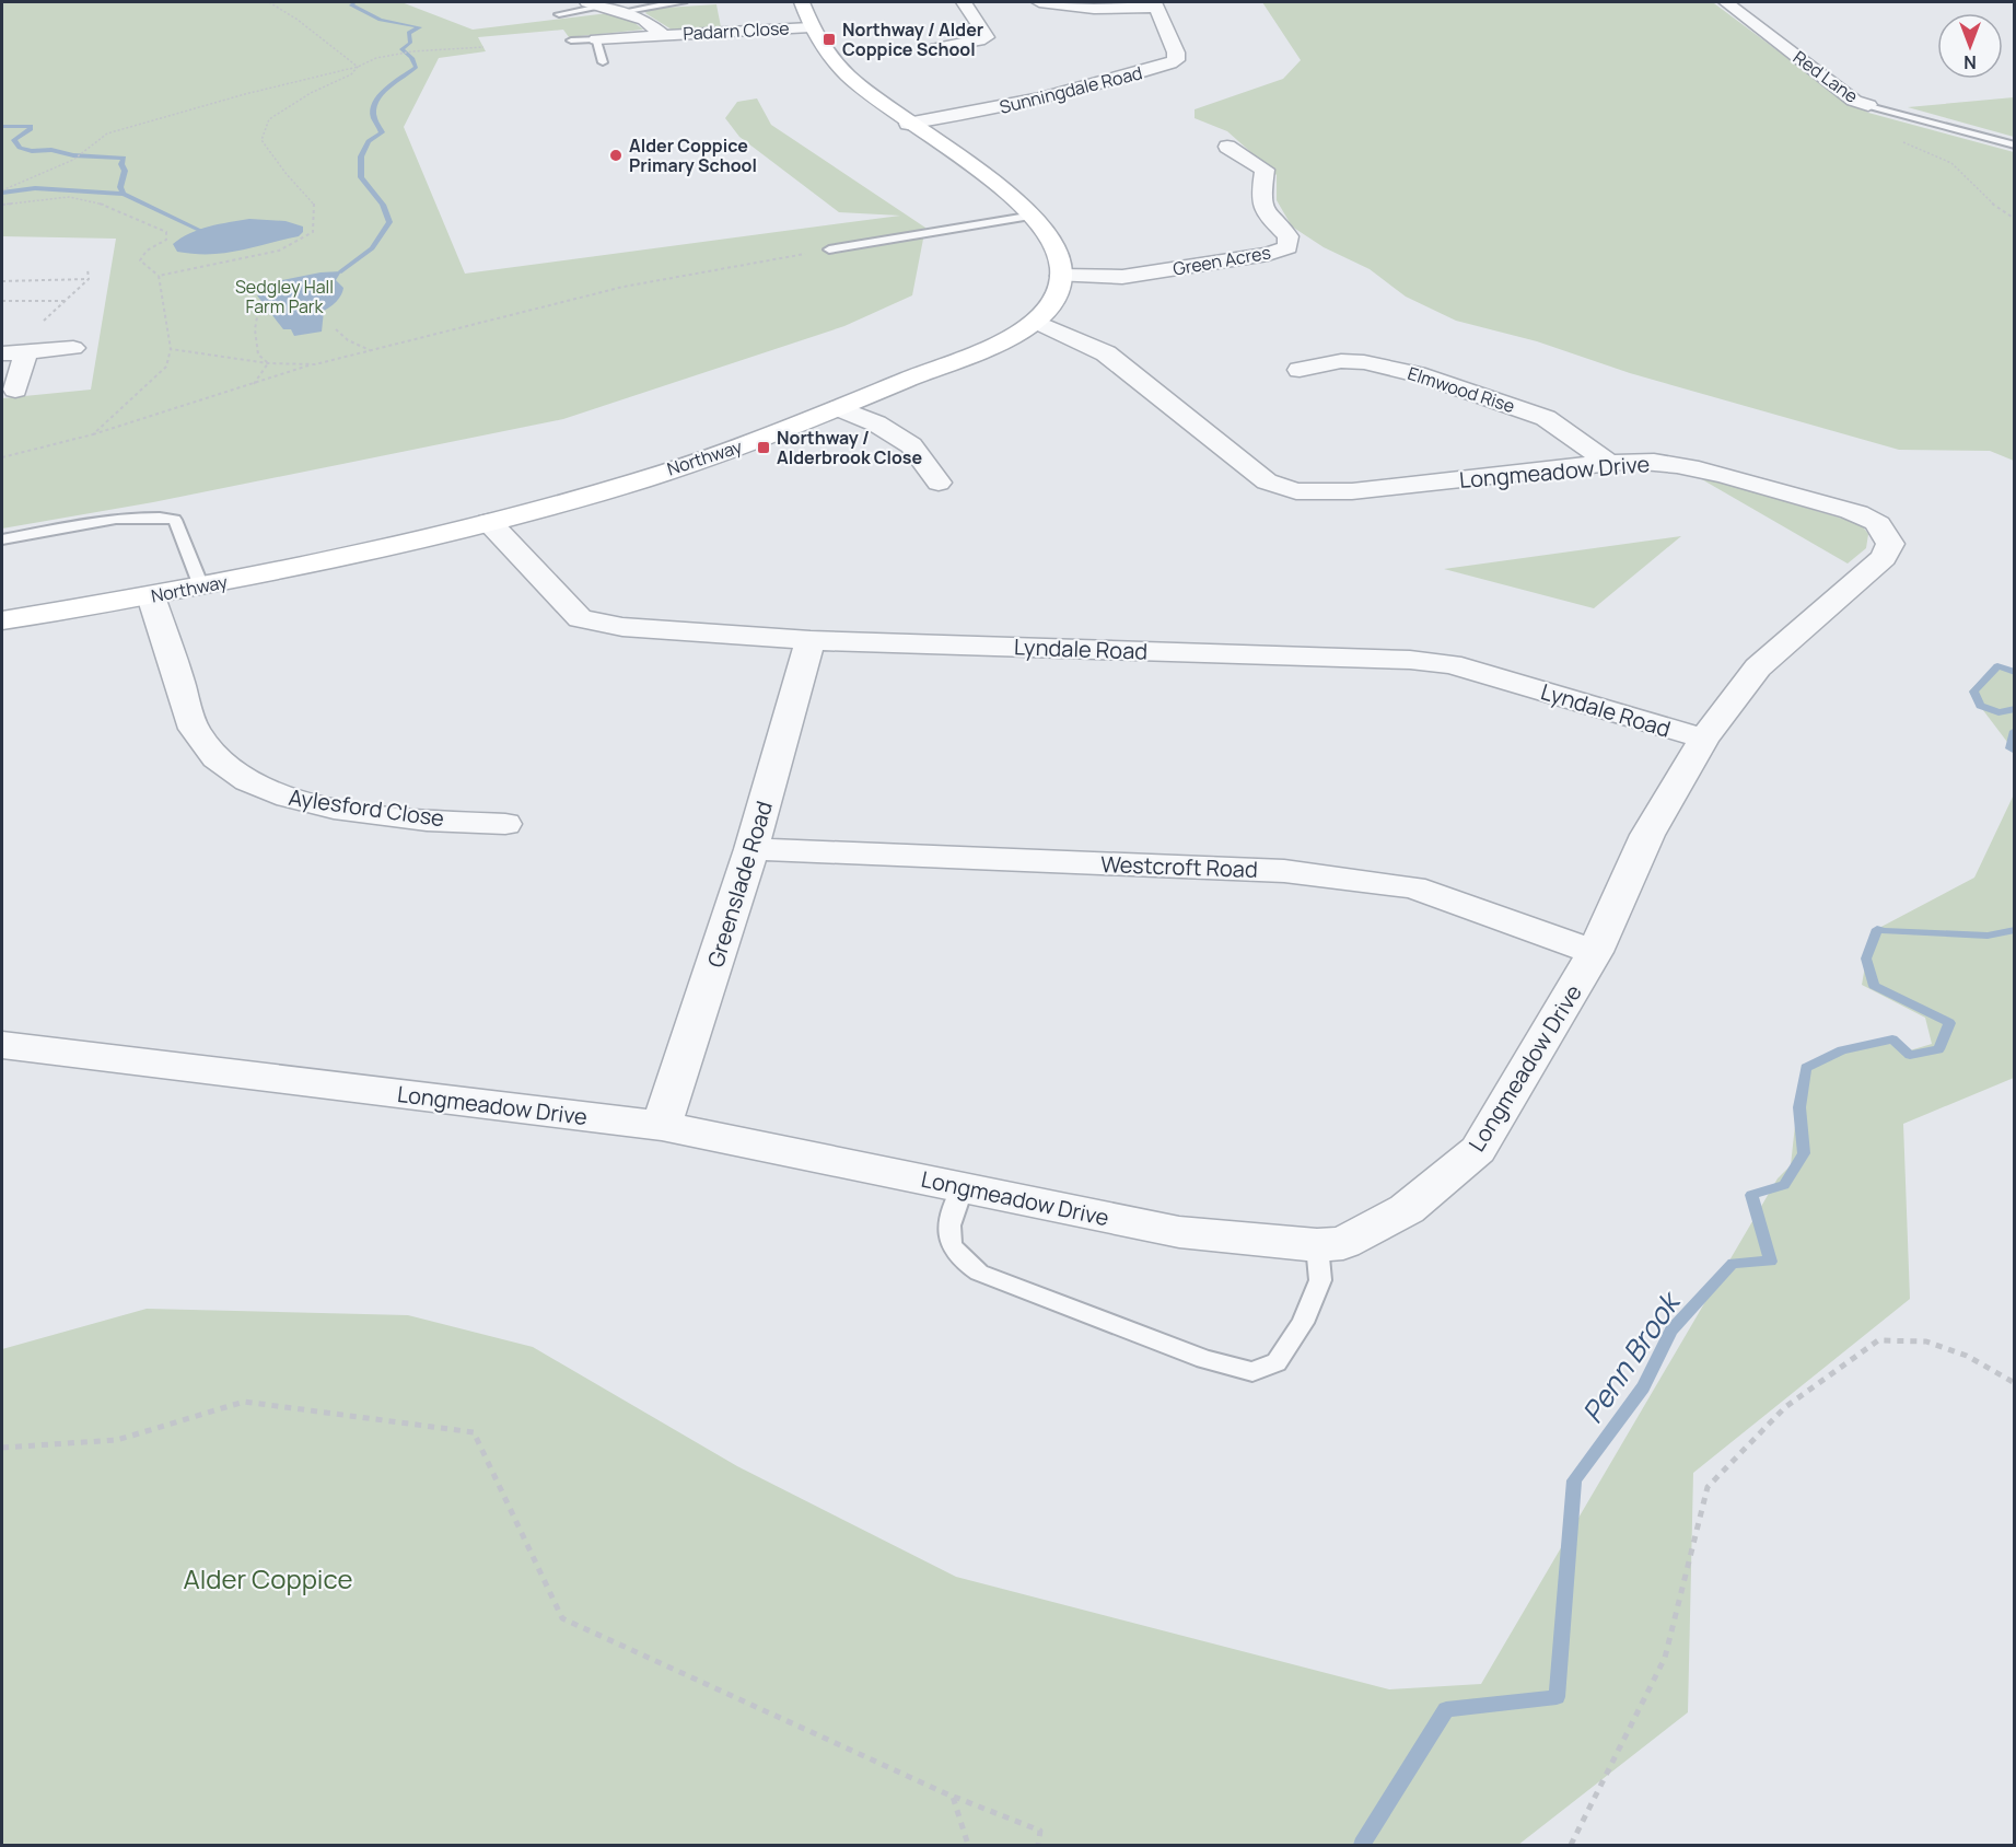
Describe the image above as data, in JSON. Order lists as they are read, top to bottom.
{
  "streets": {
    "street": [
      "Padarn Close",
      "Red Lane",
      "Sunningdale Road",
      "Green Acres",
      "Elmwood Rise",
      "Northway",
      "Longmeadow Drive",
      "Lyndale Road",
      "Aylesford Close",
      "Westcroft Road",
      "Greenslade Road"
    ]
  },
  "crossings": [
    ["Green Acres", "Northway"],
    ["Elmwood Rise", "Longmeadow Drive"],
    ["Northway", "Longmeadow Drive"],
    ["Northway", "Lyndale Road"],
    ["Northway", "Aylesford Close"],
    ["Longmeadow Drive", "Lyndale Road"],
    ["Longmeadow Drive", "Westcroft Road"],
    ["Longmeadow Drive", "Greenslade Road"],
    ["Lyndale Road", "Greenslade Road"],
    ["Westcroft Road", "Greenslade Road"]
  ],
  "water": ["Penn Brook"],
  "parks": ["Sedgley Hall Farm Park", "Alder Coppice"],
  "places": {
    "transit": ["Northway / Alder Coppice School", "Northway / Alderbrook Close"],
    "other": ["Alder Coppice Primary School"]
  },
  "north": "bottom"
}
